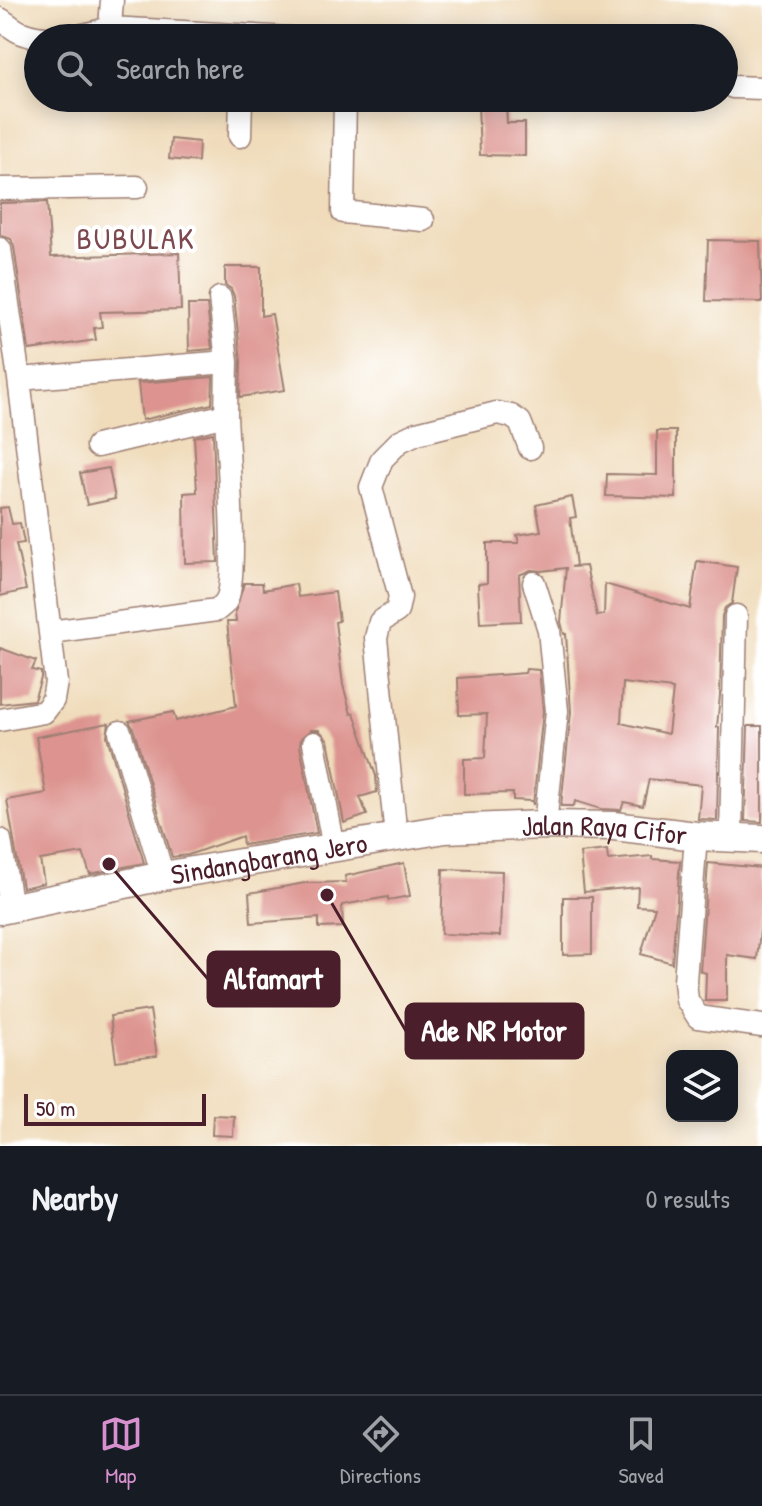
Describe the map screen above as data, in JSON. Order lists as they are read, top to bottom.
{
  "streets": {
    "street": ["Jalan Raya Cifor", "Sindangbarang Jero"]
  },
  "crossings": [
    ["Jalan Raya Cifor", "Sindangbarang Jero"]
  ],
  "districts": ["BUBULAK"],
  "places": ["Alfamart", "Ade NR Motor"],
  "scale_bar": "50 m",
  "page": {
    "search": "Search here",
    "scale": "50 m",
    "heading": ["Nearby", "0 results"],
    "nav": ["Map", "Directions", "Saved"]
  }
}
